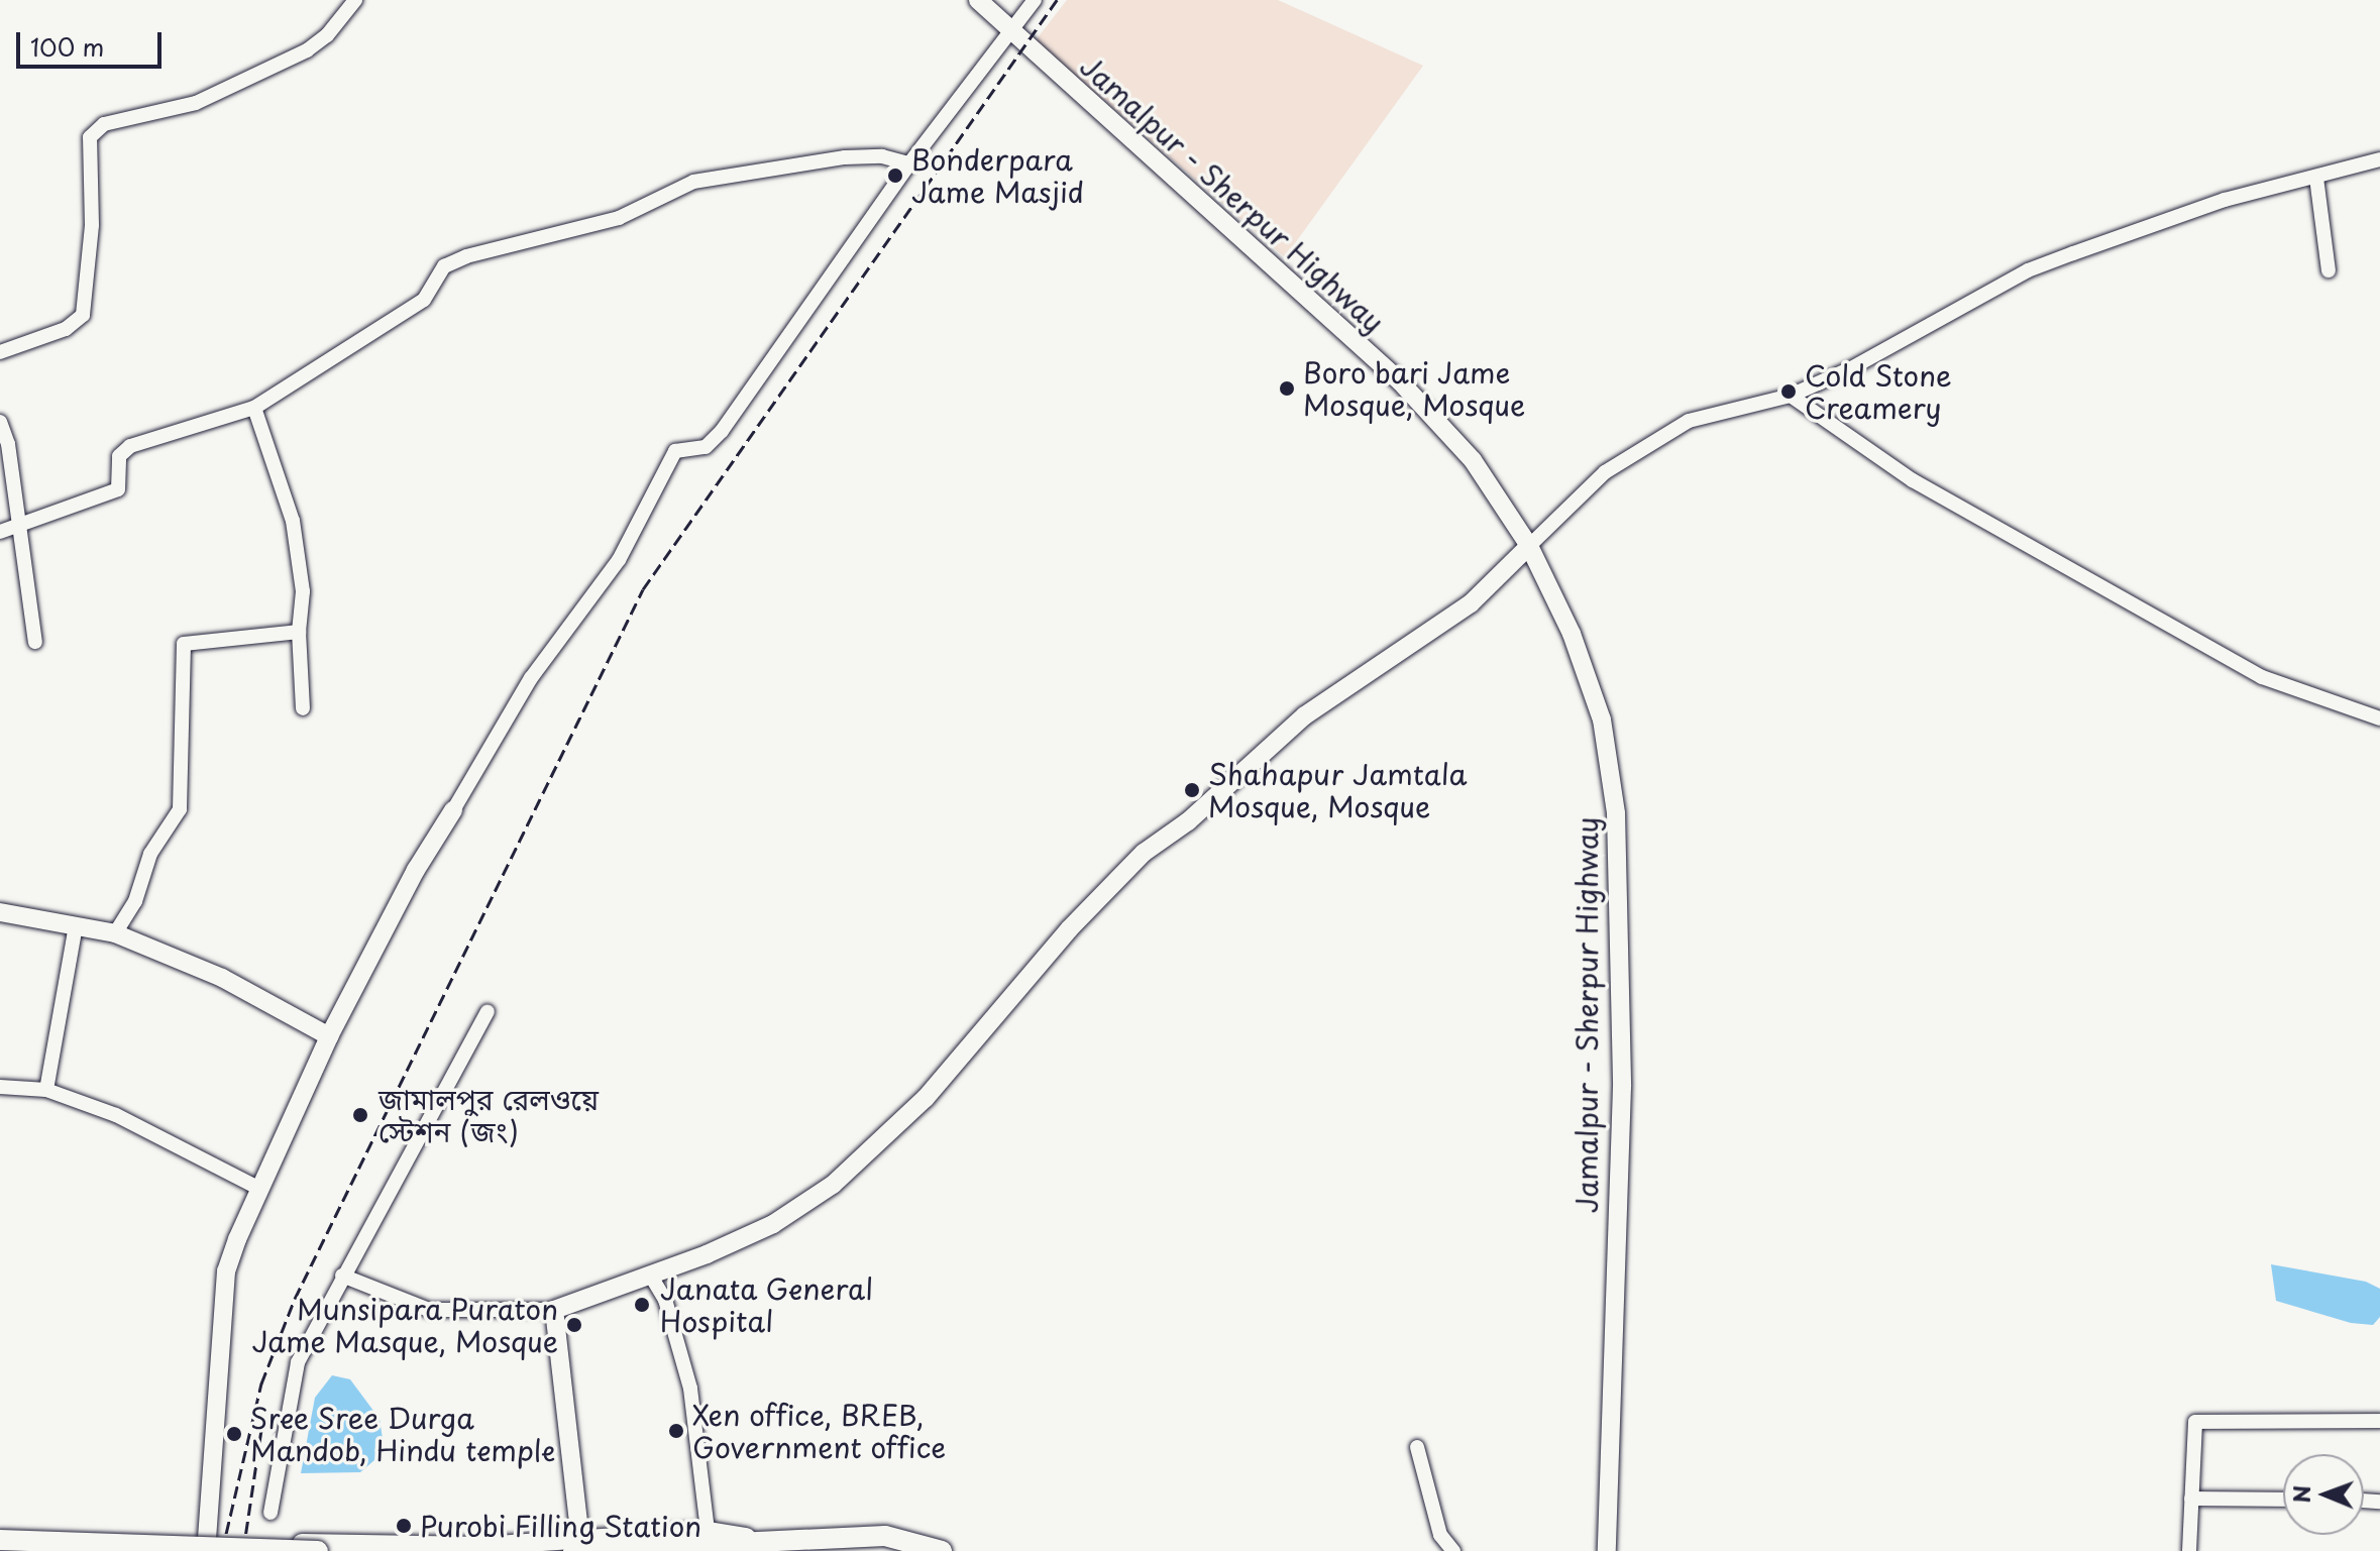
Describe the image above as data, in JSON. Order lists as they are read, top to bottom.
{
  "streets": {
    "main road": ["Jamalpur - Sherpur Highway"]
  },
  "places": [
    "Bonderpara Jame Masjid",
    "Boro bari Jame Mosque, Mosque",
    "Cold Stone Creamery",
    "Shahapur Jamtala Mosque, Mosque",
    "জামালপুর রেলওয়ে স্টেশন (জং)",
    "Janata General Hospital",
    "Munsipara Puraton Jame Masque, Mosque",
    "Xen office, BREB, Government office",
    "Sree Sree Durga Mandob, Hindu temple",
    "Purobi Filling Station"
  ],
  "scale_bar": "100 m",
  "north": "left"
}
